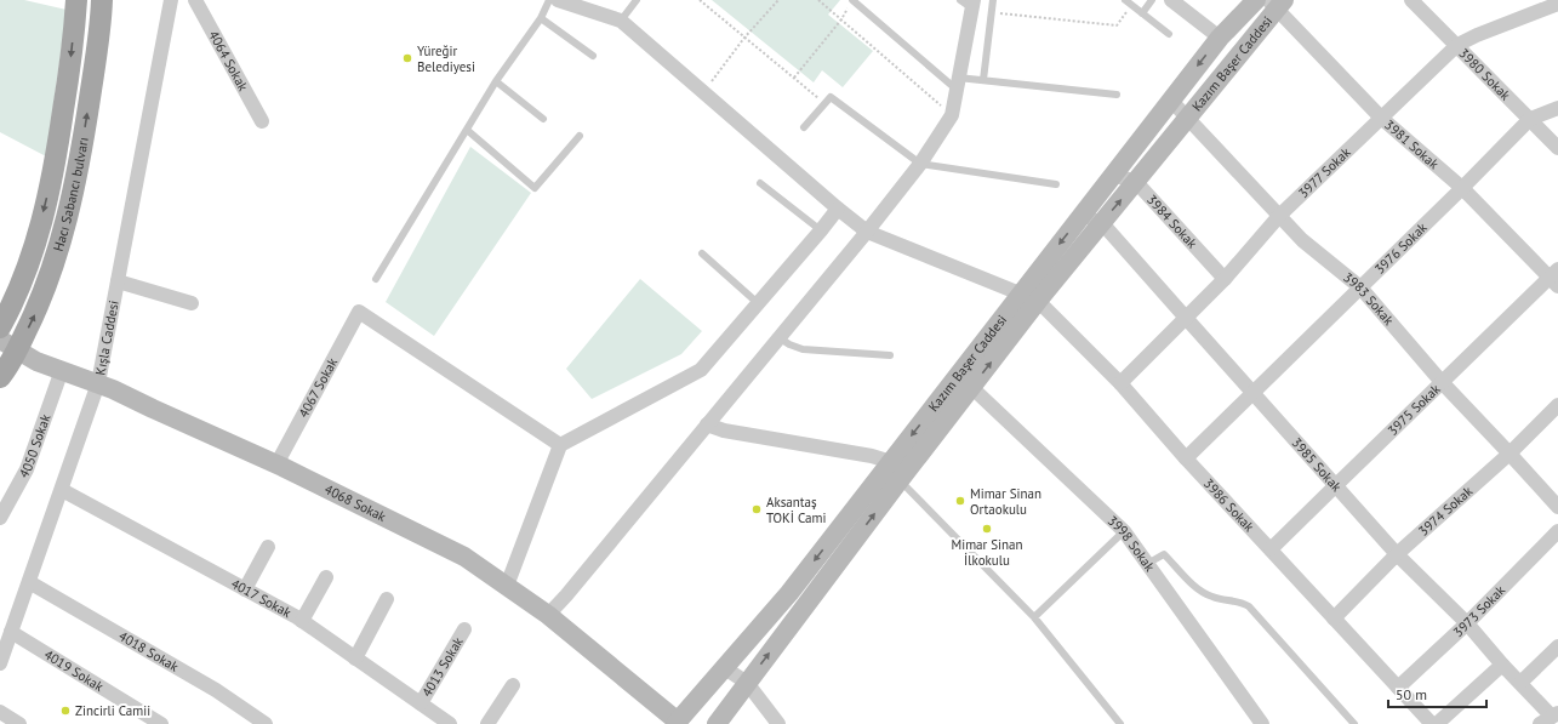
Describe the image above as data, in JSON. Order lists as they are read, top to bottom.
{
  "streets": {
    "main road": ["Kazım Başer Caddesi", "Hacı Sabancı bulvarı", "4068 Sokak"],
    "street": [
      "4064 Sokak",
      "3980 Sokak",
      "3981 Sokak",
      "3977 Sokak",
      "3984 Sokak",
      "3976 Sokak",
      "3983 Sokak",
      "Kışla Caddesi",
      "4067 Sokak",
      "3975 Sokak",
      "4050 Sokak",
      "3985 Sokak",
      "3986 Sokak",
      "3974 Sokak",
      "3998 Sokak",
      "4017 Sokak",
      "3973 Sokak",
      "4018 Sokak",
      "4013 Sokak",
      "4019 Sokak"
    ]
  },
  "crossings": [
    ["Kazım Başer Caddesi", "3981 Sokak"],
    ["Kazım Başer Caddesi", "3984 Sokak"],
    ["Kazım Başer Caddesi", "3983 Sokak"],
    ["Kazım Başer Caddesi", "3985 Sokak"],
    ["Kazım Başer Caddesi", "4068 Sokak"],
    ["Kazım Başer Caddesi", "3986 Sokak"],
    ["Kazım Başer Caddesi", "3998 Sokak"],
    ["3980 Sokak", "3977 Sokak"],
    ["3980 Sokak", "3976 Sokak"],
    ["3981 Sokak", "3977 Sokak"],
    ["3981 Sokak", "3976 Sokak"],
    ["3981 Sokak", "3975 Sokak"],
    ["3977 Sokak", "3984 Sokak"],
    ["3977 Sokak", "3983 Sokak"],
    ["3977 Sokak", "3985 Sokak"],
    ["3977 Sokak", "3986 Sokak"],
    ["Hacı Sabancı bulvarı", "4068 Sokak"],
    ["3976 Sokak", "3983 Sokak"],
    ["3976 Sokak", "3985 Sokak"],
    ["3976 Sokak", "3986 Sokak"],
    ["3983 Sokak", "3975 Sokak"],
    ["3983 Sokak", "3974 Sokak"],
    ["Kışla Caddesi", "4068 Sokak"],
    ["Kışla Caddesi", "4017 Sokak"],
    ["Kışla Caddesi", "4018 Sokak"],
    ["Kışla Caddesi", "4019 Sokak"],
    ["4067 Sokak", "4068 Sokak"],
    ["3975 Sokak", "3985 Sokak"],
    ["3975 Sokak", "3986 Sokak"],
    ["4050 Sokak", "4068 Sokak"],
    ["3985 Sokak", "3974 Sokak"],
    ["3985 Sokak", "3973 Sokak"],
    ["3986 Sokak", "3974 Sokak"],
    ["3986 Sokak", "3973 Sokak"],
    ["4017 Sokak", "4013 Sokak"]
  ],
  "places": [
    "Yüreğir Belediyesi",
    "Mimar Sinan Ortaokulu",
    "Aksantaş TOKİ Cami",
    "Mimar Sinan İlkokulu",
    "Zincirli Camii"
  ],
  "scale_bar": "50 m"
}
